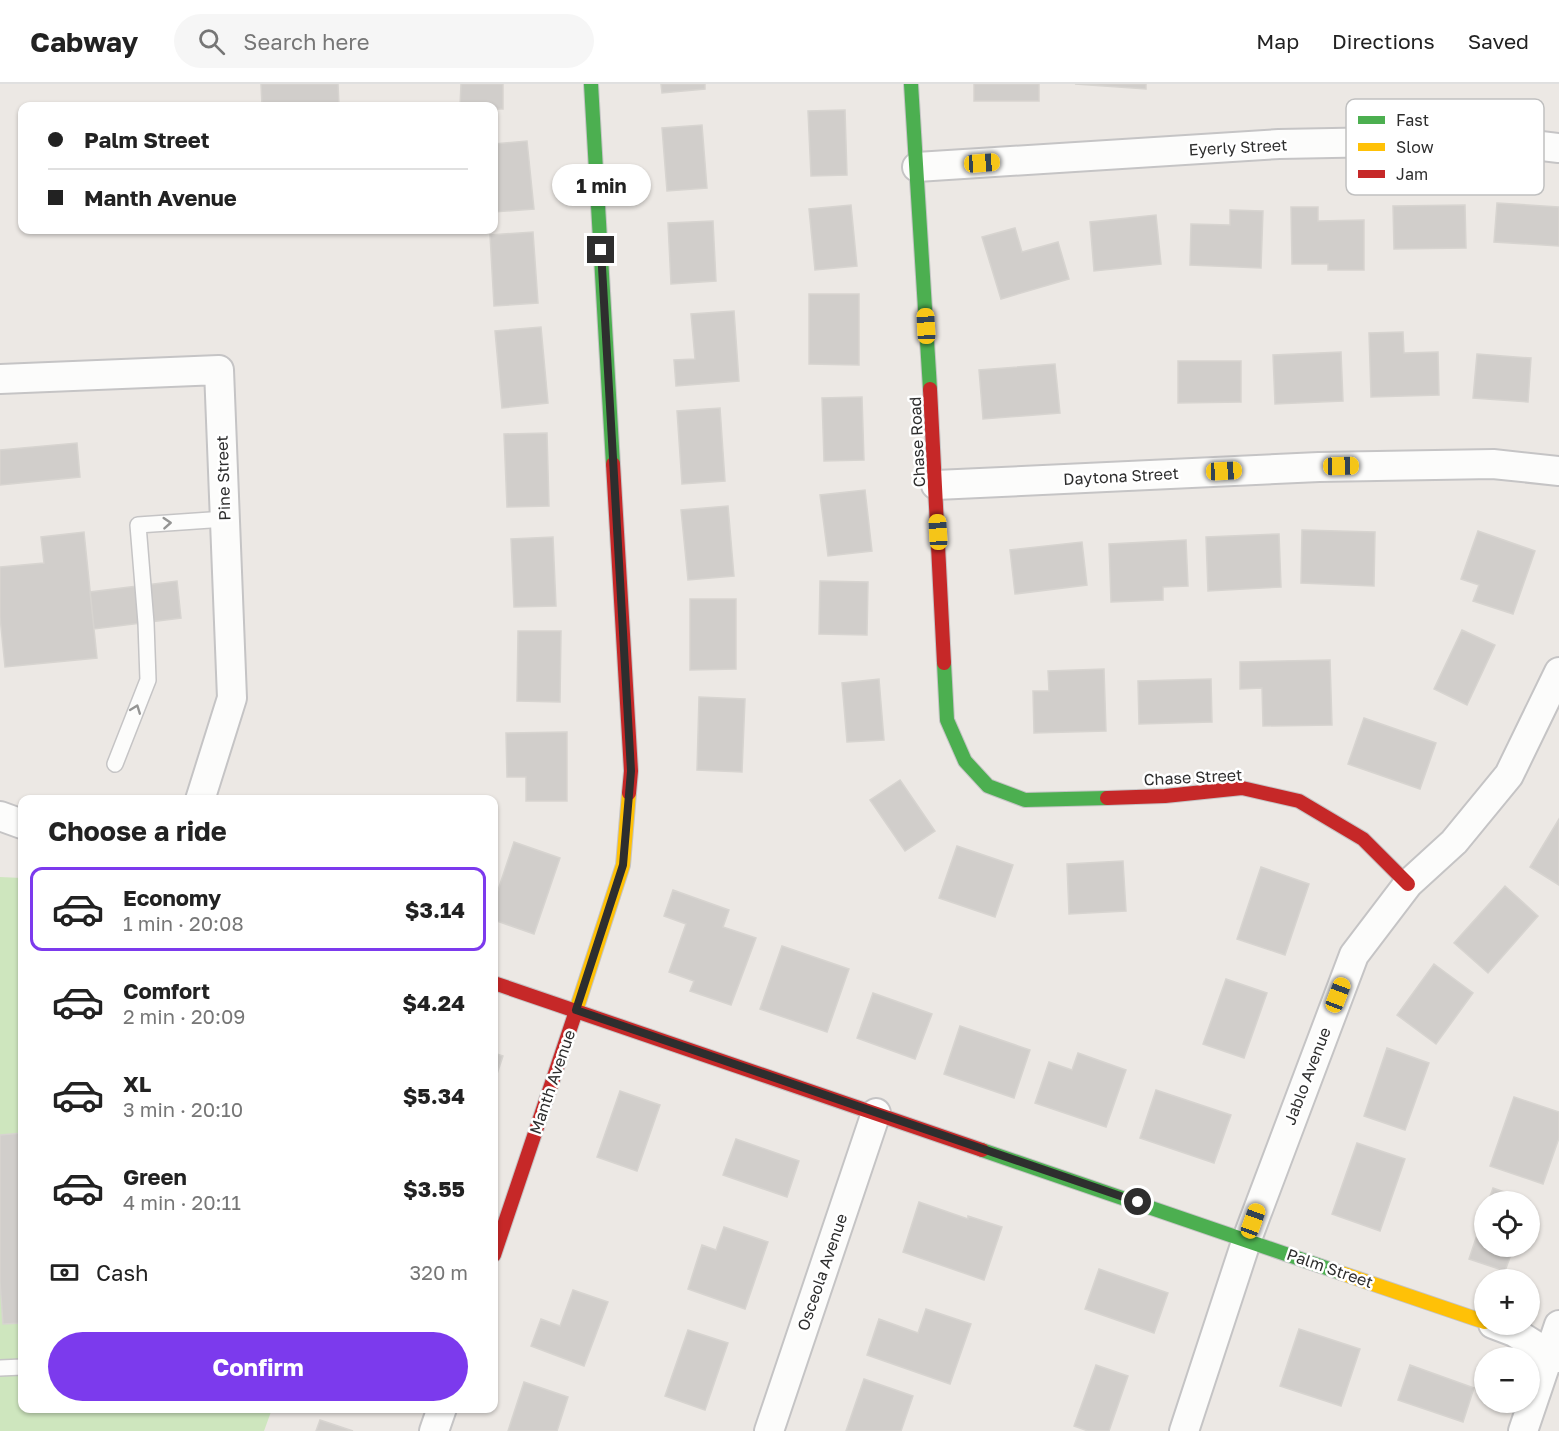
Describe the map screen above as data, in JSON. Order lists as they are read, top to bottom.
{
  "streets": {
    "street": [
      "Eyerly Street",
      "Chase Road",
      "Daytona Street",
      "Pine Street",
      "Chase Street",
      "Jablo Avenue",
      "Manth Avenue",
      "Palm Street",
      "Osceola Avenue"
    ]
  },
  "crossings": [
    ["Eyerly Street", "Chase Road"],
    ["Chase Road", "Daytona Street"],
    ["Chase Road", "Chase Street"],
    ["Chase Street", "Jablo Avenue"],
    ["Jablo Avenue", "Palm Street"],
    ["Manth Avenue", "Palm Street"],
    ["Palm Street", "Osceola Avenue"]
  ],
  "legend": ["Fast", "Slow", "Jam"],
  "page": {
    "header": "Cabway",
    "search": "Search here",
    "nav": ["Map", "Directions", "Saved"],
    "banner": ["Palm Street", "Manth Avenue"],
    "bubble": "1 min",
    "heading": "Choose a ride",
    "list": [
      {
        "name": "Economy",
        "note": "1 min · 20:08",
        "value": "$3.14"
      },
      {
        "name": "Comfort",
        "note": "2 min · 20:09",
        "value": "$4.24"
      },
      {
        "name": "XL",
        "note": "3 min · 20:10",
        "value": "$5.34"
      },
      {
        "name": "Green",
        "note": "4 min · 20:11",
        "value": "$3.55"
      }
    ],
    "map_buttons": ["+", "−"],
    "pay": ["Cash", "320 m"],
    "buttons": "Confirm"
  }
}
